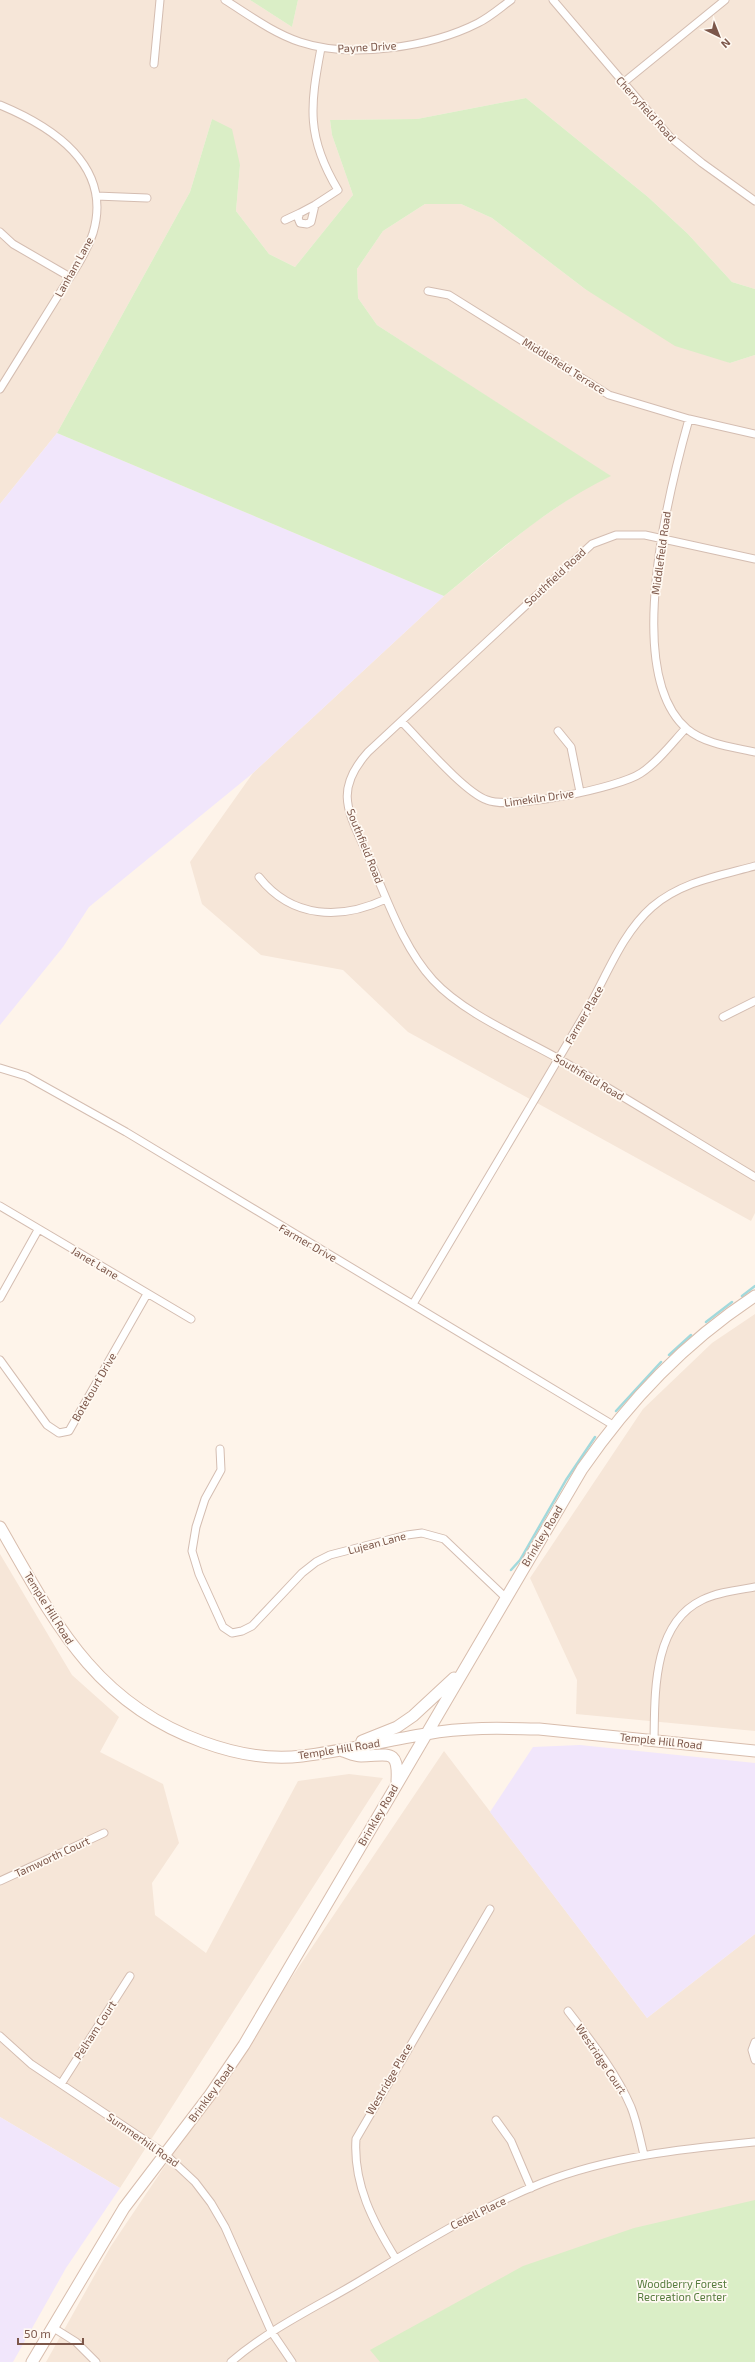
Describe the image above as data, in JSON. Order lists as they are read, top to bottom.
{
  "streets": {
    "main road": ["Brinkley Road", "Temple Hill Road"],
    "street": [
      "Payne Drive",
      "Cherryfield Road",
      "Lanham Lane",
      "Middlefield Terrace",
      "Middlefield Road",
      "Southfield Road",
      "Limekiln Drive",
      "Farmer Place",
      "Farmer Drive",
      "Janet Lane",
      "Botetourt Drive",
      "Lujean Lane",
      "Tamworth Court",
      "Pelham Court",
      "Westridge Court",
      "Westridge Place",
      "Summerhill Road",
      "Cedell Place"
    ]
  },
  "crossings": [
    ["Middlefield Terrace", "Middlefield Road"],
    ["Middlefield Road", "Southfield Road"],
    ["Middlefield Road", "Limekiln Drive"],
    ["Southfield Road", "Limekiln Drive"],
    ["Southfield Road", "Farmer Place"],
    ["Farmer Place", "Farmer Drive"],
    ["Farmer Drive", "Brinkley Road"],
    ["Janet Lane", "Botetourt Drive"],
    ["Brinkley Road", "Lujean Lane"],
    ["Brinkley Road", "Temple Hill Road"],
    ["Brinkley Road", "Summerhill Road"],
    ["Pelham Court", "Summerhill Road"],
    ["Westridge Court", "Cedell Place"],
    ["Westridge Place", "Cedell Place"],
    ["Summerhill Road", "Cedell Place"]
  ],
  "parks": ["Woodberry Forest Recreation Center"],
  "scale_bar": "50 m",
  "north": "bottom right"
}
